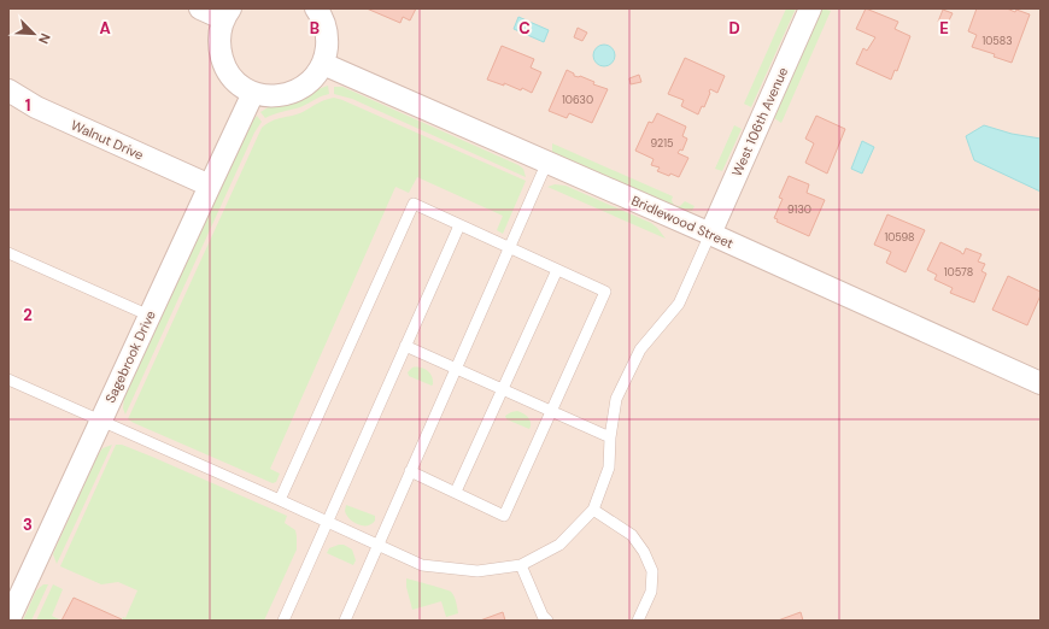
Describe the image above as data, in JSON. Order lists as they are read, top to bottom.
{
  "streets": {
    "street": [
      "West 106th Avenue",
      "Walnut Drive",
      "Bridlewood Street",
      "Sagebrook Drive"
    ]
  },
  "crossings": [
    ["West 106th Avenue", "Bridlewood Street"],
    ["Walnut Drive", "Sagebrook Drive"]
  ],
  "house_numbers": [
    "10583",
    "10630",
    "9215",
    "9130",
    "10598",
    "10578"
  ],
  "north": "bottom right",
  "grid": {
    "columns": [
      "A",
      "B",
      "C",
      "D",
      "E"
    ],
    "rows": ["1", "2", "3"]
  }
}
